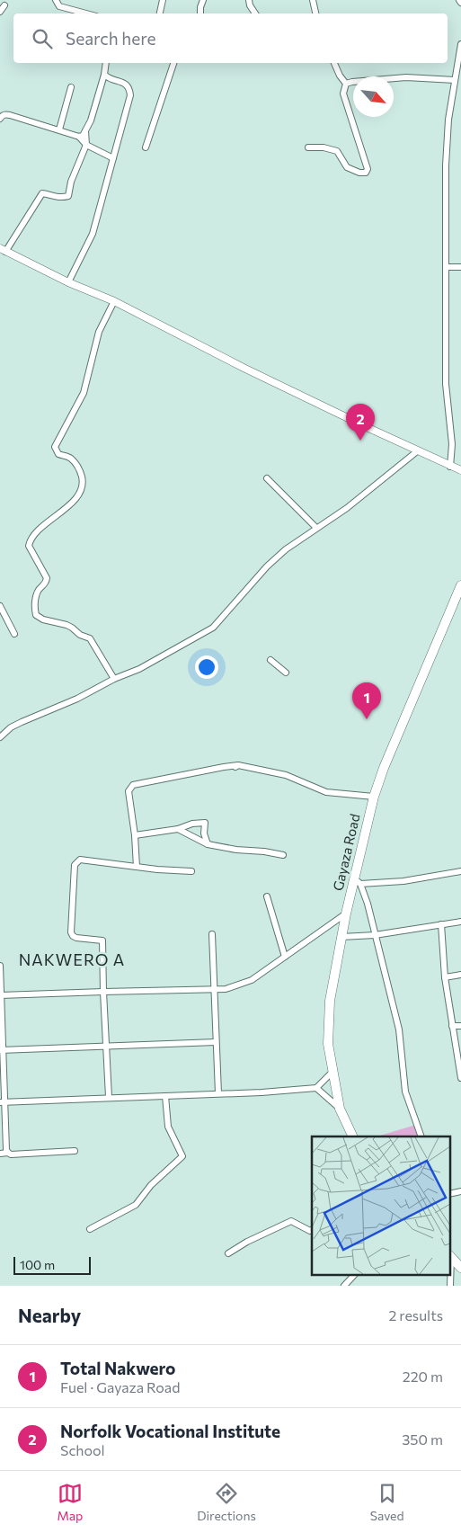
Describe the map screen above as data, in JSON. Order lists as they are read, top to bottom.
{
  "streets": {
    "main road": ["Gayaza Road"]
  },
  "districts": ["NAKWERO A"],
  "scale_bar": "100 m",
  "north": "bottom right",
  "page": {
    "search": "Search here",
    "pins": ["2", "1"],
    "scale": "100 m",
    "heading": ["Nearby", "2 results"],
    "list": [
      {
        "mark": "1",
        "name": "Total Nakwero",
        "note": "Fuel · Gayaza Road",
        "value": "220 m"
      },
      {
        "mark": "2",
        "name": "Norfolk Vocational Institute",
        "note": "School",
        "value": "350 m"
      }
    ],
    "nav": ["Map", "Directions", "Saved"]
  }
}
